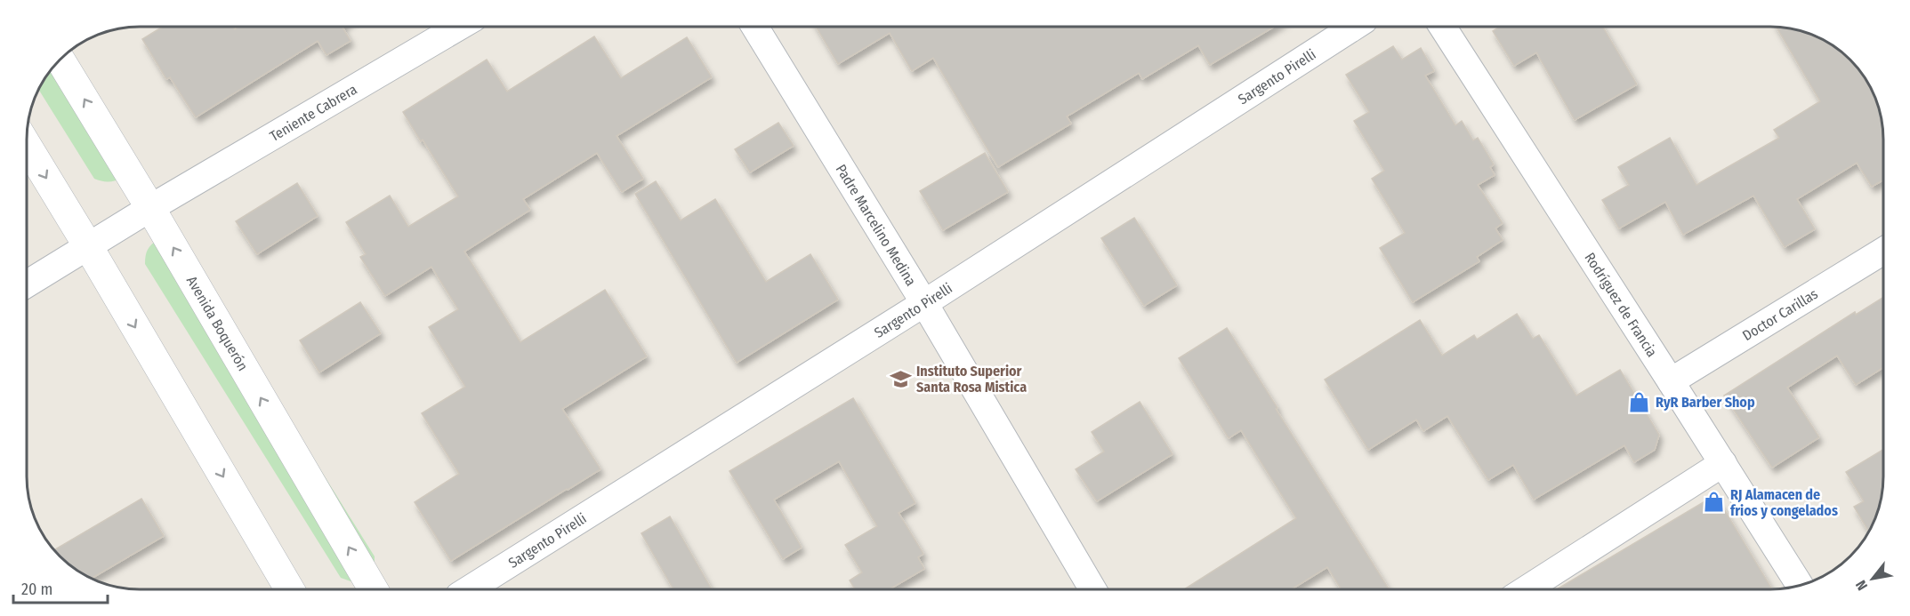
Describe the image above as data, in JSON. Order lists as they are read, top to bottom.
{
  "streets": {
    "street": [
      "Sargento Pirelli",
      "Teniente Cabrera",
      "Padre Marcelino Medina",
      "Rodríguez de Francia",
      "Doctor Carillas",
      "Avenida Boquerón"
    ]
  },
  "crossings": [
    ["Sargento Pirelli", "Padre Marcelino Medina"],
    ["Teniente Cabrera", "Avenida Boquerón"],
    ["Rodríguez de Francia", "Doctor Carillas"]
  ],
  "places": {
    "school or university": ["Instituto Superior Santa Rosa Mistica"],
    "shop": ["RyR Barber Shop", "RJ Alamacen de frios y congelados"]
  },
  "scale_bar": "20 m",
  "north": "bottom left"
}
